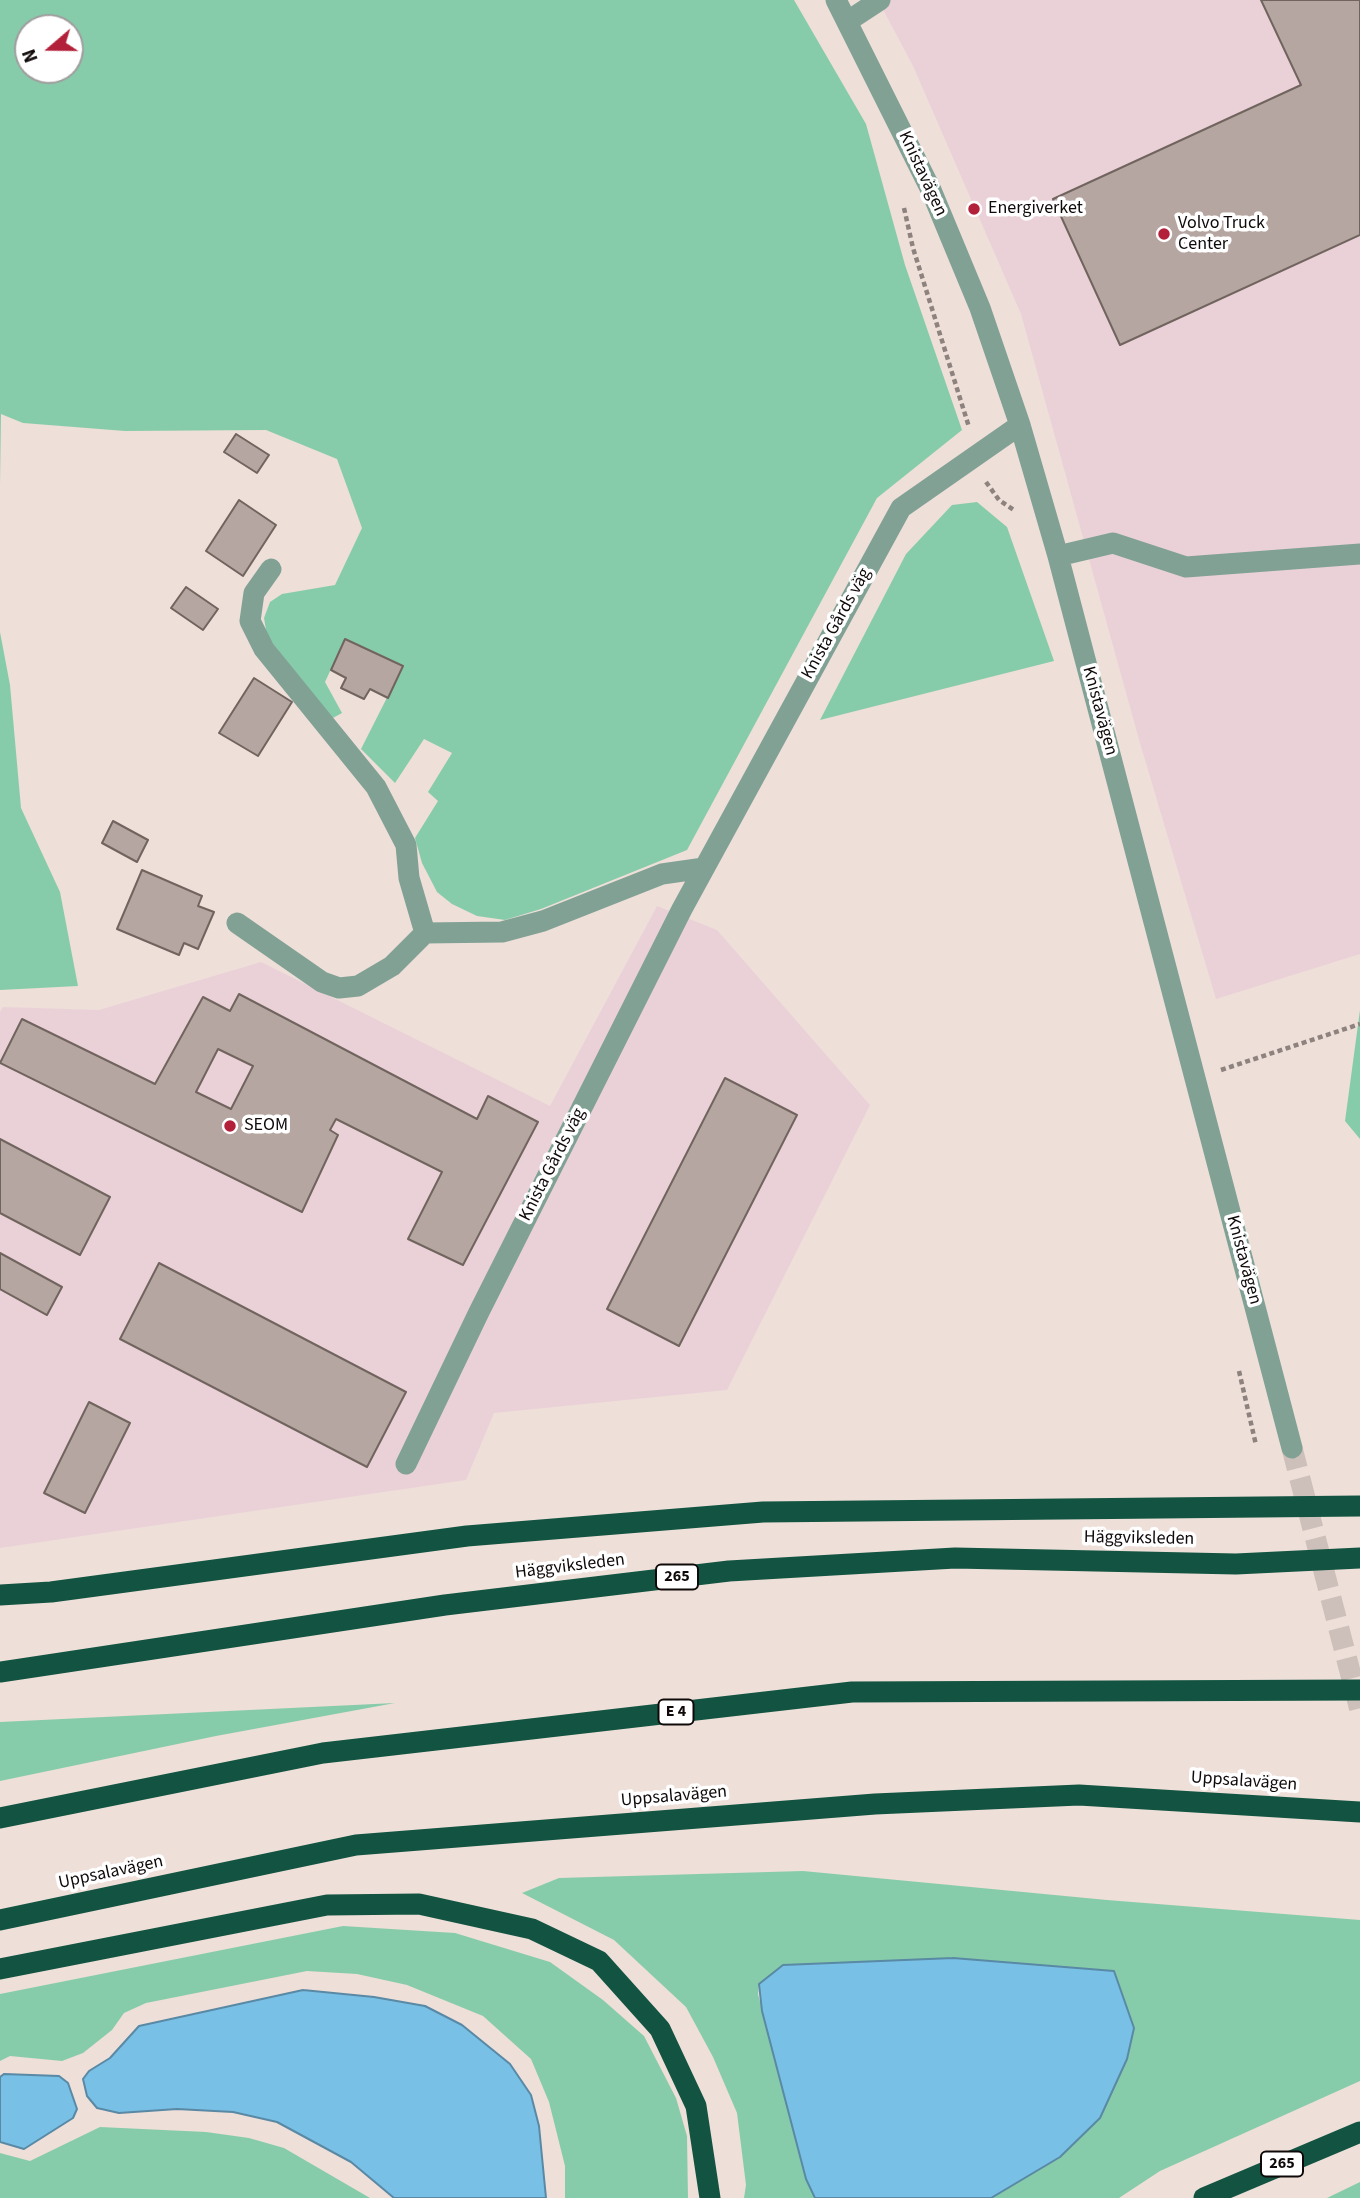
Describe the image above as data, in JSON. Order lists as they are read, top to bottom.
{
  "streets": {
    "highway": [
      "Häggviksleden",
      "265",
      "E 4",
      "Uppsalavägen"
    ],
    "street": ["Knistavägen", "Knista Gårds väg"]
  },
  "crossings": [
    ["Knistavägen", "Knista Gårds väg"]
  ],
  "places": ["Energiverket", "Volvo Truck Center", "SEOM"],
  "north": "left"
}
